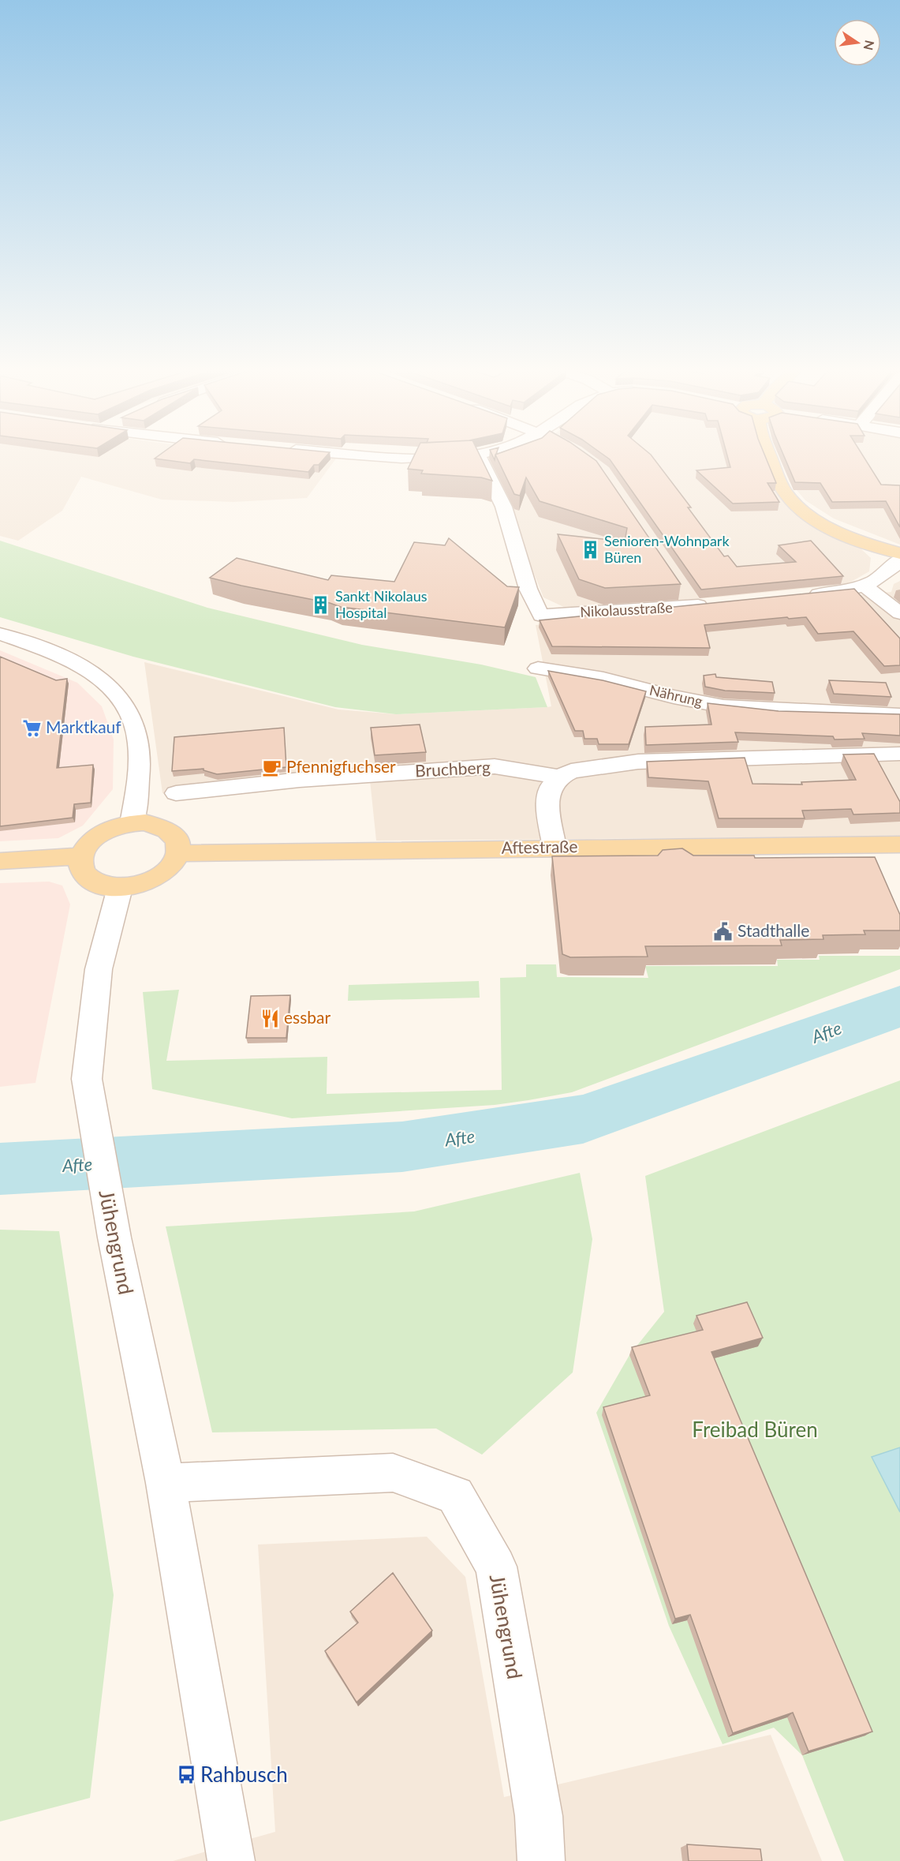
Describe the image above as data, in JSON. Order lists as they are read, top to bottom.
{
  "streets": {
    "main road": ["Aftestraße"],
    "street": [
      "Nikolausstraße",
      "Nährung",
      "Bruchberg",
      "Jühengrund"
    ]
  },
  "crossings": [
    ["Aftestraße", "Jühengrund"]
  ],
  "water": ["Afte"],
  "parks": ["Freibad Büren"],
  "places": {
    "building": ["Senioren-Wohnpark Büren", "Sankt Nikolaus Hospital"],
    "supermarket": ["Marktkauf"],
    "cafe": ["Pfennigfuchser"],
    "public building": ["Stadthalle"],
    "restaurant": ["essbar"],
    "bus stop": ["Rahbusch"]
  },
  "north": "right"
}
